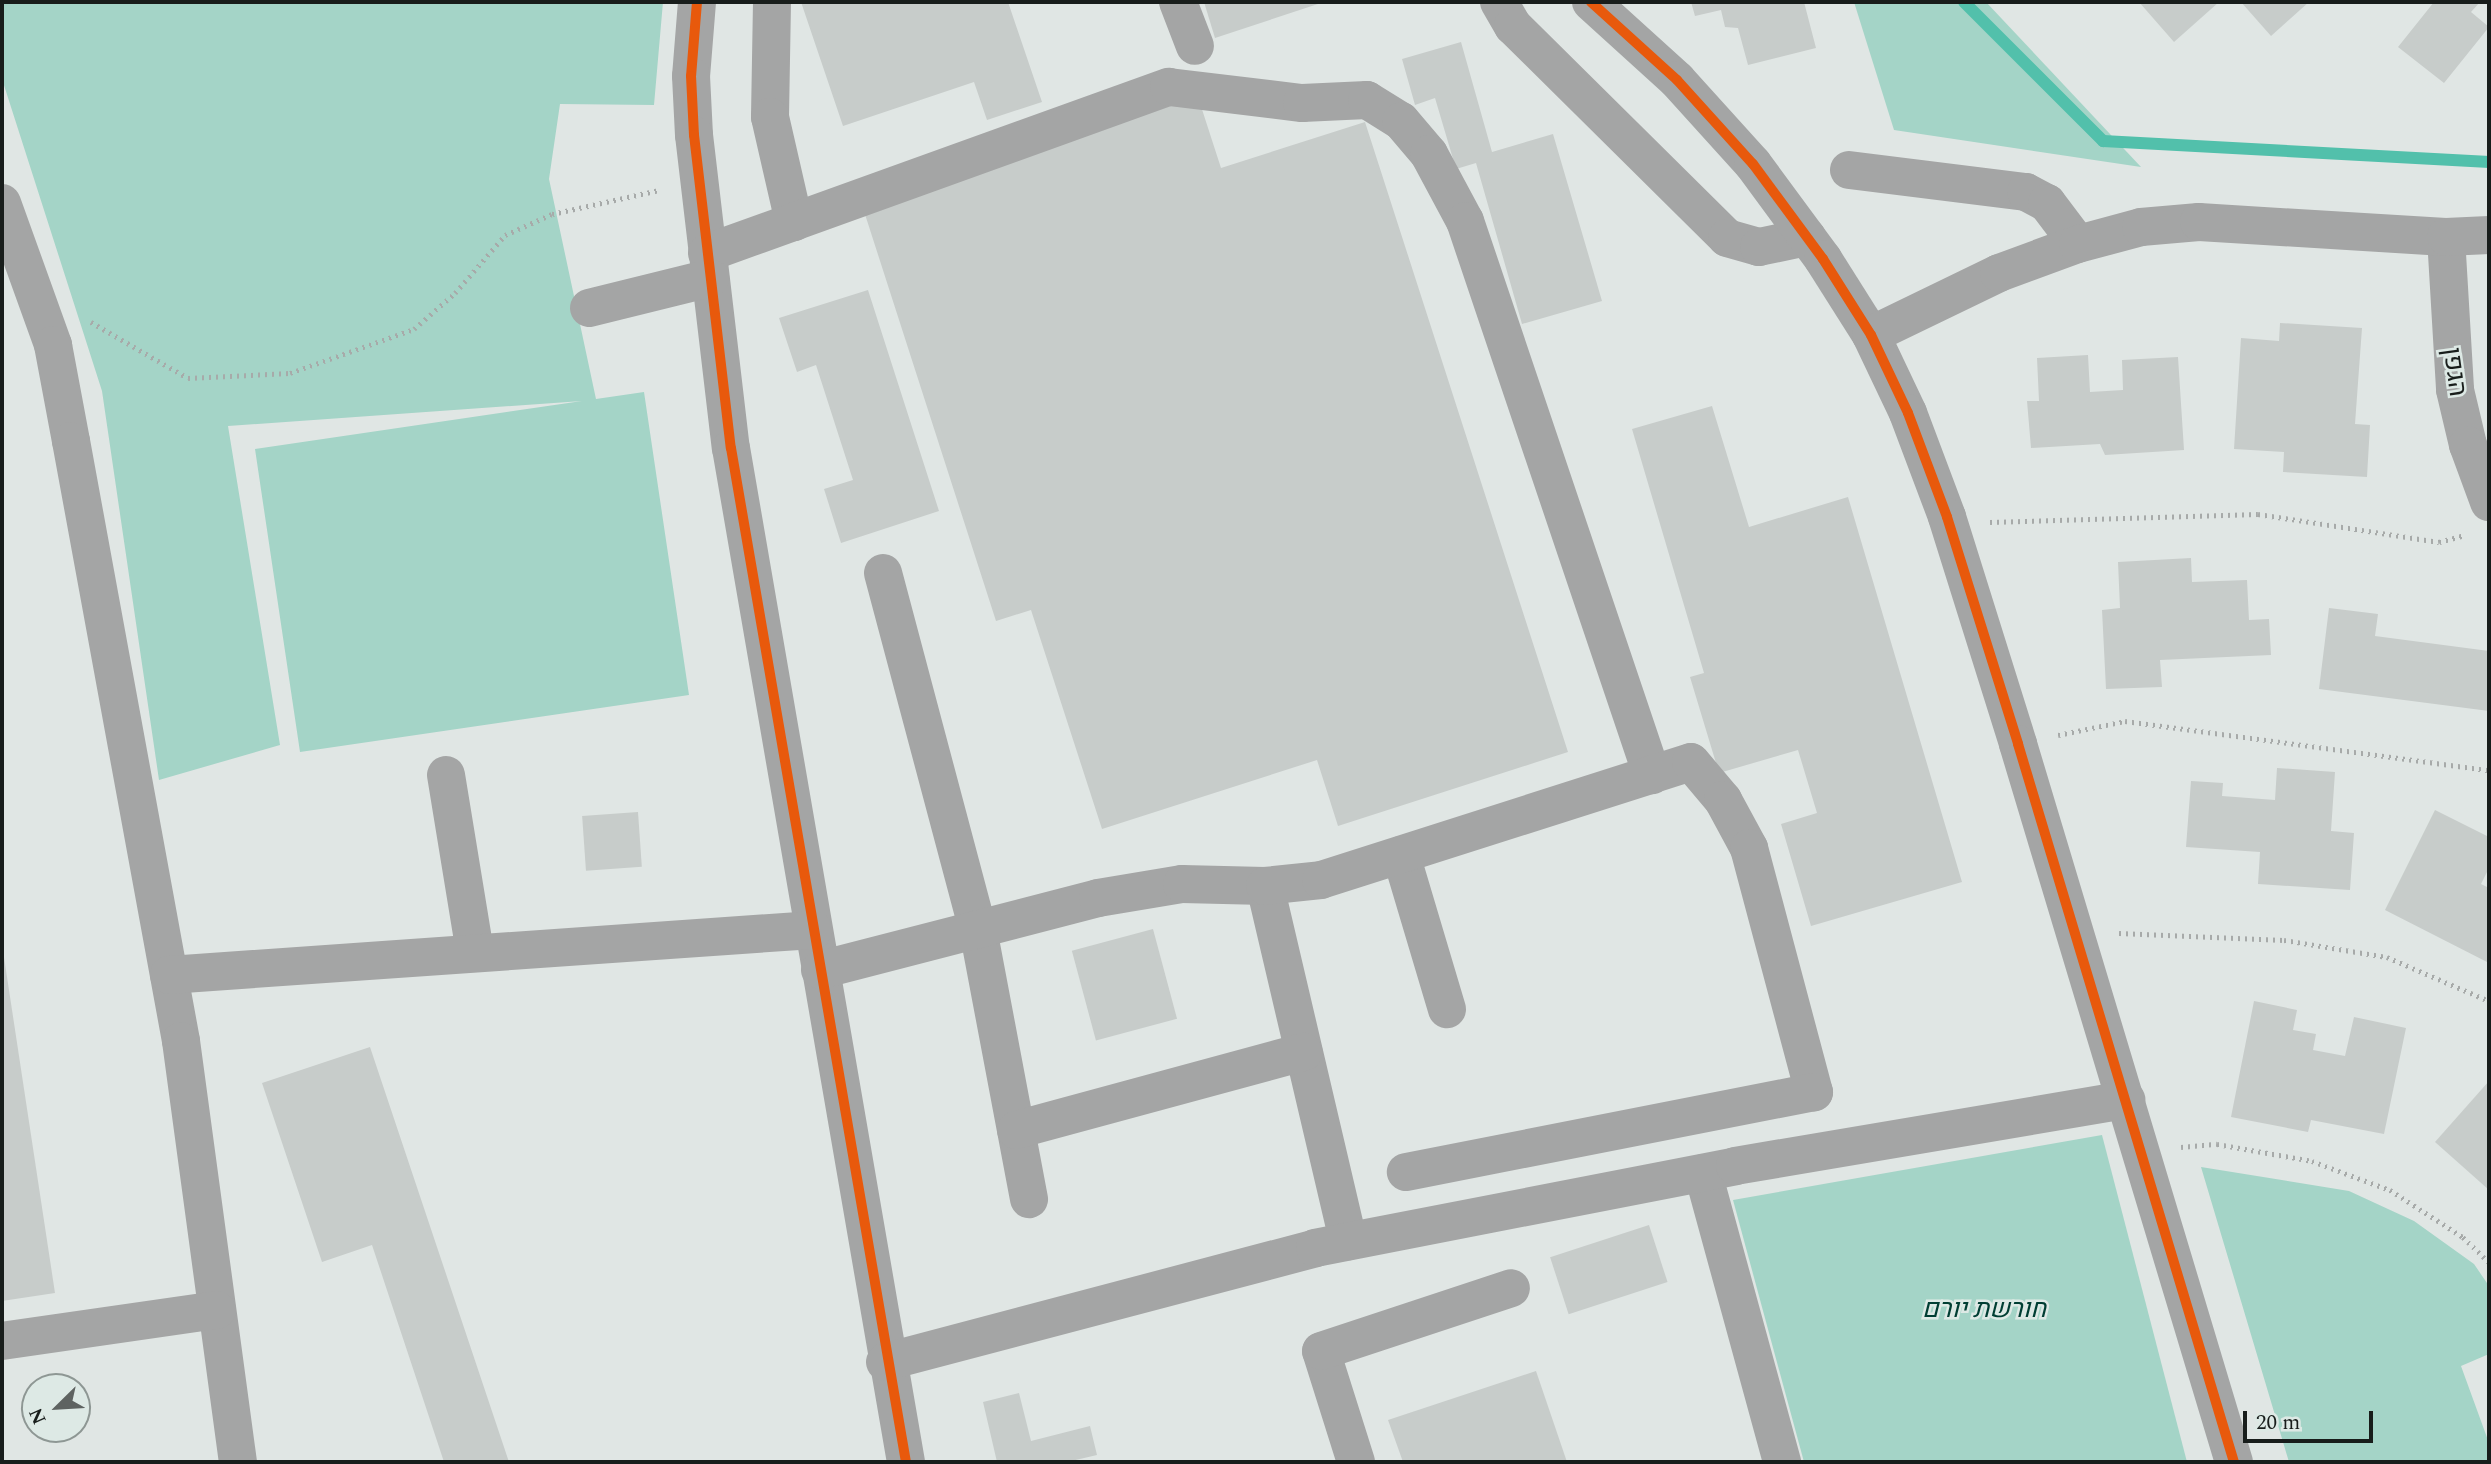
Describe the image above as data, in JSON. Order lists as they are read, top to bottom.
{
  "streets": {
    "street": ["הגפן"]
  },
  "parks": ["חורשת יורם"],
  "scale_bar": "20 m",
  "north": "bottom left"
}
